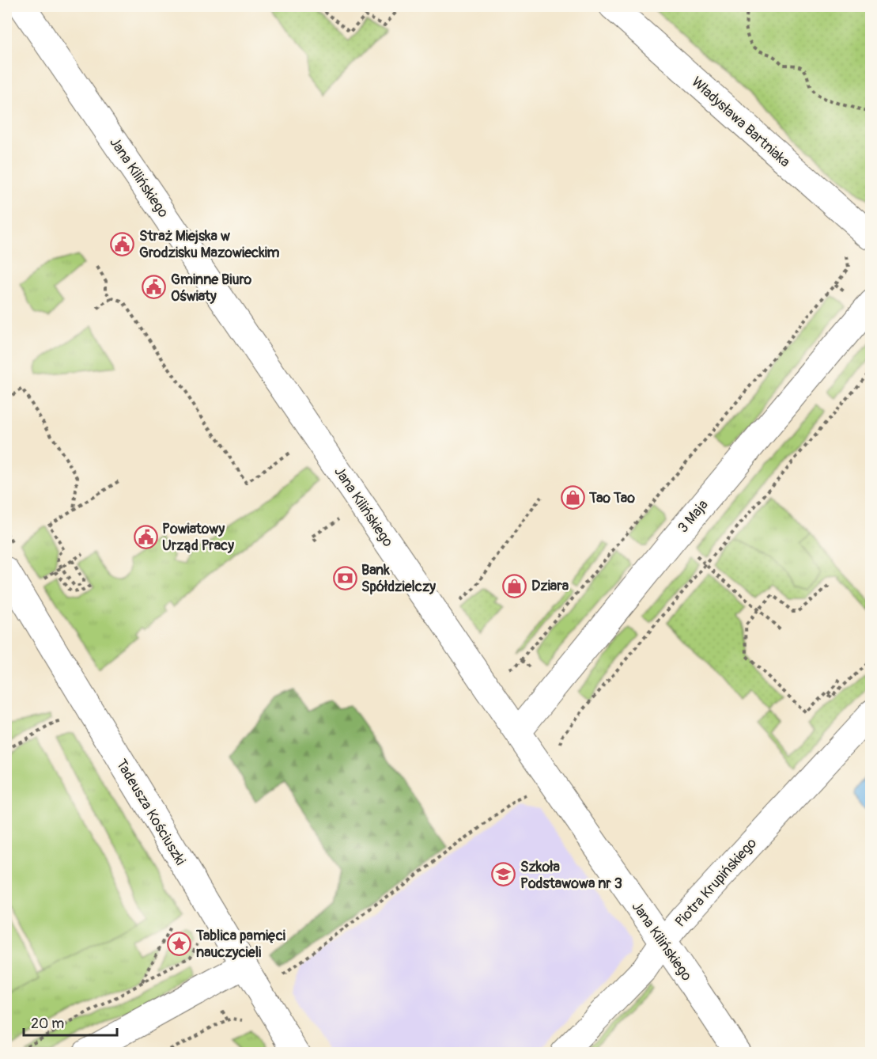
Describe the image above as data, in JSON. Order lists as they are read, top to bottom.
{
  "streets": {
    "street": [
      "Władysława Bartniaka",
      "Jana Kilińskiego",
      "3 Maja",
      "Tadeusza Kościuszki",
      "Piotra Krupińskiego"
    ]
  },
  "crossings": [
    ["Jana Kilińskiego", "3 Maja"],
    ["Jana Kilińskiego", "Piotra Krupińskiego"]
  ],
  "places": {
    "public building": ["Straż Miejska w Grodzisku Mazowieckim", "Gminne Biuro Oświaty", "Powiatowy Urząd Pracy"],
    "shop": ["Tao Tao", "Dziara"],
    "bank": ["Bank Spółdzielczy"],
    "school or university": ["Szkoła Podstawowa nr 3"],
    "place": ["Tablica pamięci nauczycieli"]
  },
  "scale_bar": "20 m"
}
